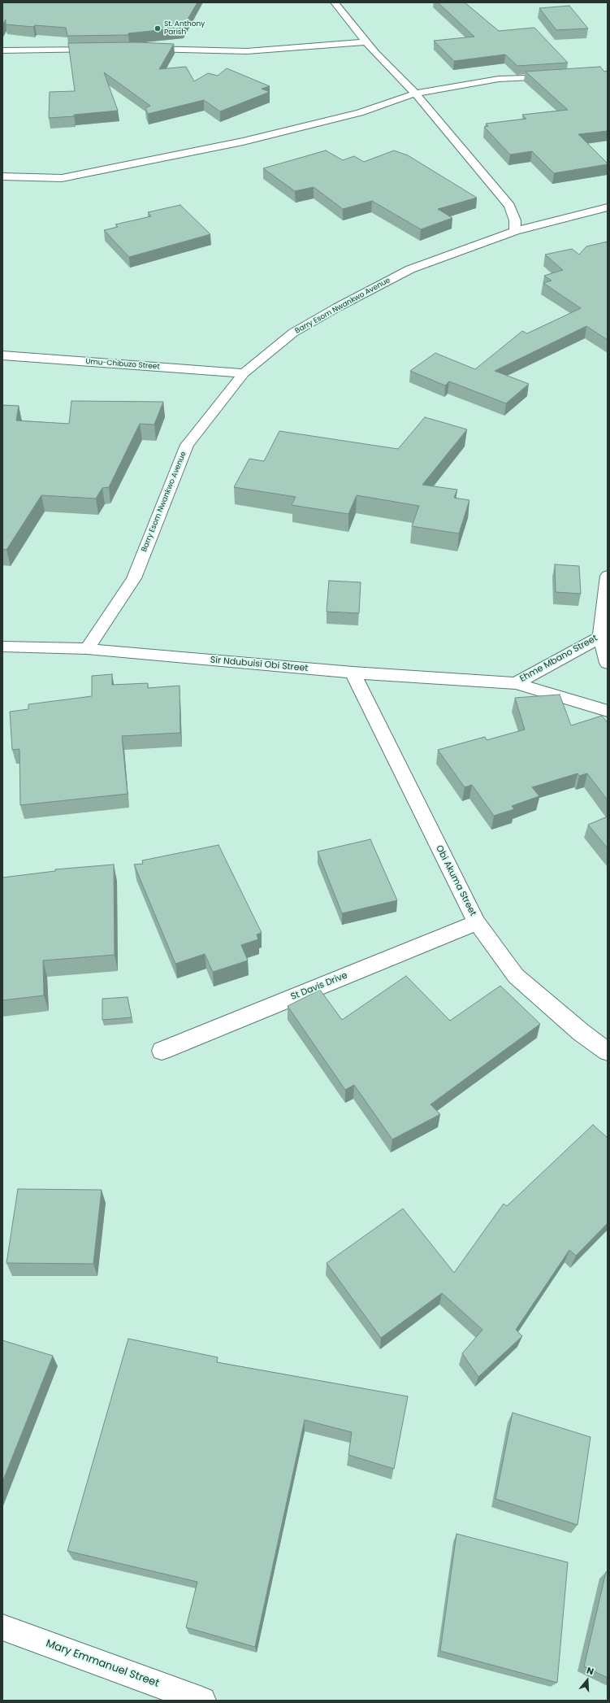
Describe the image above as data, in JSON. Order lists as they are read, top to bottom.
{
  "streets": {
    "street": [
      "Barry Esom Nwankwo Avenue",
      "Umu-Chibuzo Street",
      "Ehme Mbano Street",
      "Sir Ndubuisi Obi Street",
      "Obi Akuma Street",
      "St Davis Drive",
      "Mary Emmanuel Street"
    ]
  },
  "crossings": [
    ["Barry Esom Nwankwo Avenue", "Umu-Chibuzo Street"],
    ["Barry Esom Nwankwo Avenue", "Sir Ndubuisi Obi Street"],
    ["Ehme Mbano Street", "Sir Ndubuisi Obi Street"],
    ["Sir Ndubuisi Obi Street", "Obi Akuma Street"],
    ["Obi Akuma Street", "St Davis Drive"]
  ],
  "places": ["St. Anthony Parish"],
  "north": "top"
}
